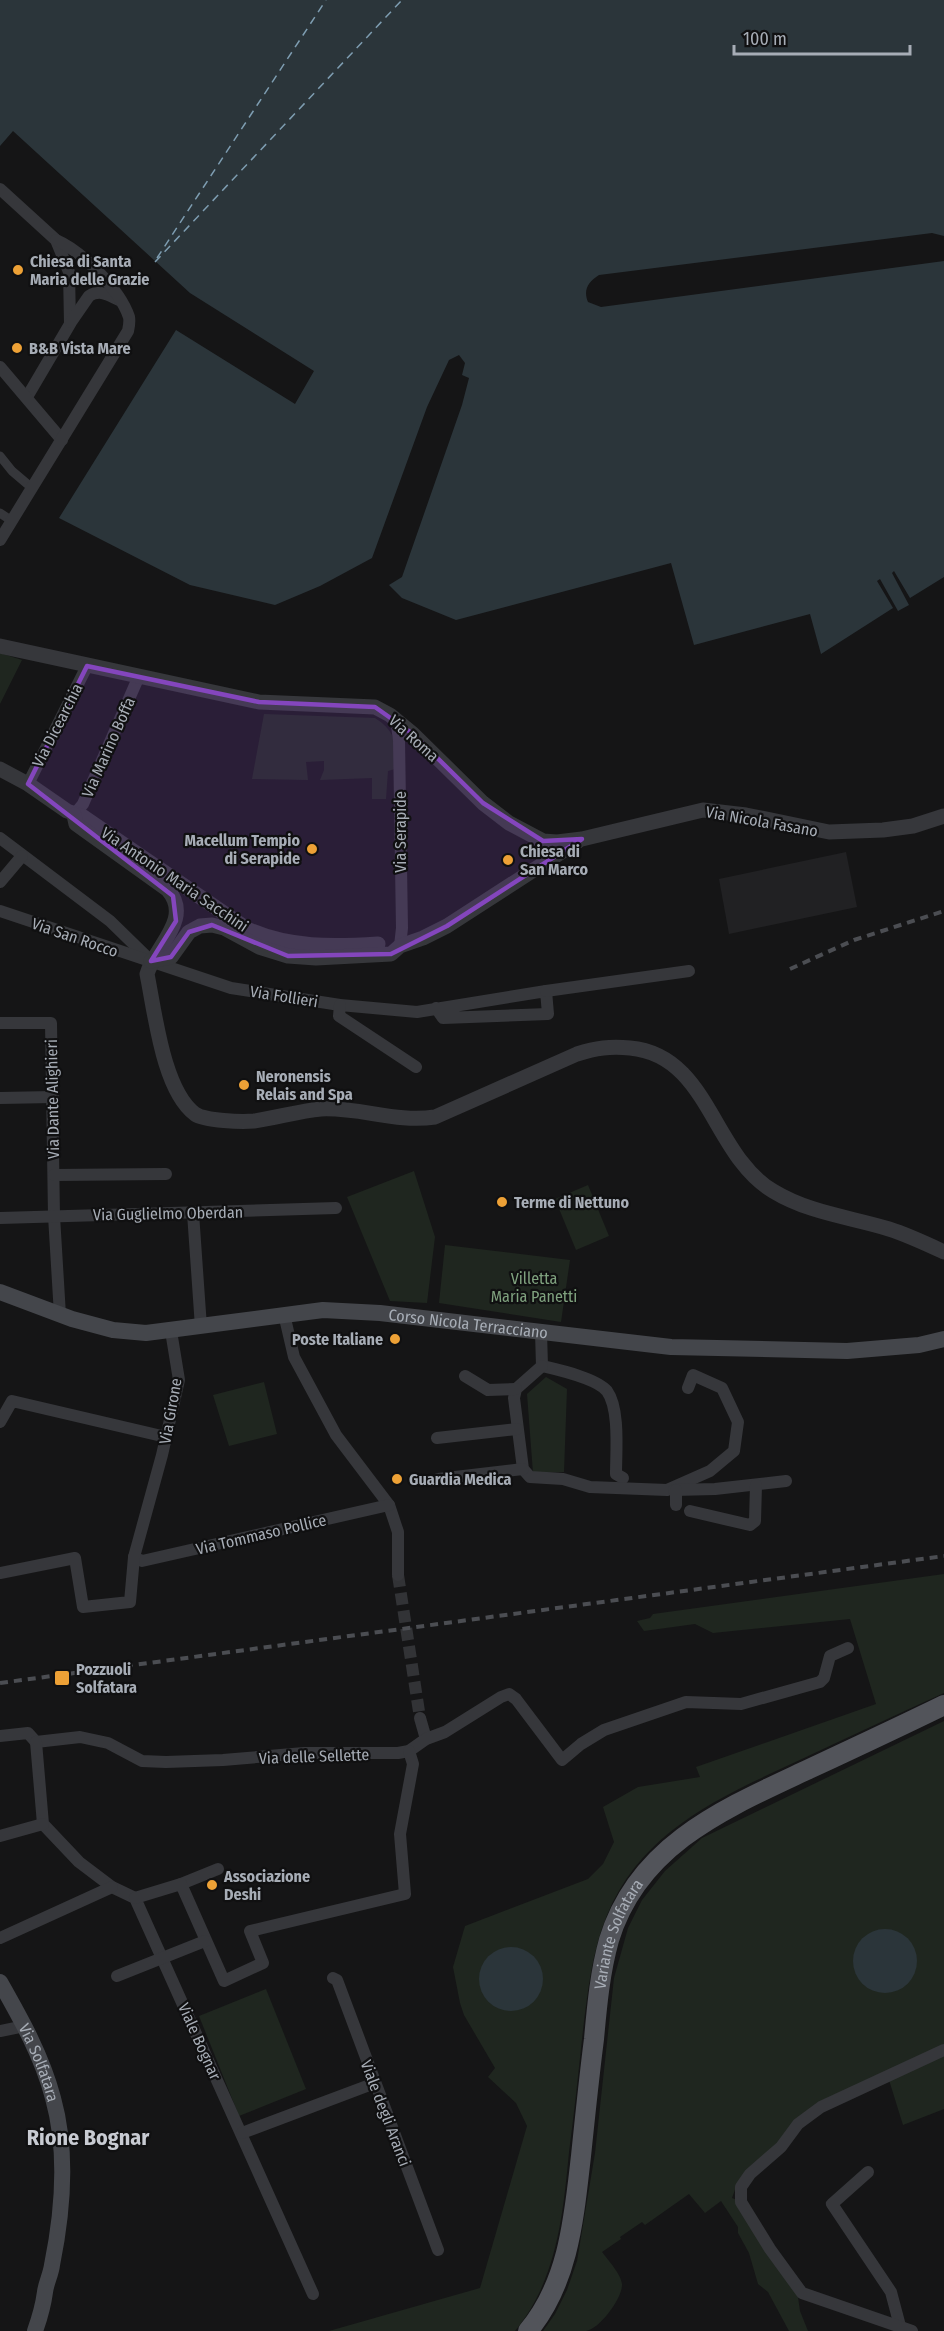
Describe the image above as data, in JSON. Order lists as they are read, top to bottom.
{
  "streets": {
    "main road": ["Corso Nicola Terracciano", "Variante Solfatara", "Via Solfatara"],
    "street": [
      "Via Dicearchia",
      "Via Roma",
      "Via Marino Boffa",
      "Via Nicola Fasano",
      "Via Serapide",
      "Via Antonio Maria Sacchini",
      "Via San Rocco",
      "Via Follieri",
      "Via Dante Alighieri",
      "Via Guglielmo Oberdan",
      "Via Girone",
      "Via Tommaso Pollice",
      "Via delle Sellette",
      "Viale Bognar",
      "Viale degli Aranci"
    ]
  },
  "crossings": [
    ["Via Dicearchia", "Via Roma"],
    ["Via Dicearchia", "Via Antonio Maria Sacchini"],
    ["Via Roma", "Via Marino Boffa"],
    ["Via Roma", "Via Nicola Fasano"],
    ["Via Roma", "Via Serapide"],
    ["Via Marino Boffa", "Via Antonio Maria Sacchini"],
    ["Via Serapide", "Via Antonio Maria Sacchini"],
    ["Via San Rocco", "Via Follieri"],
    ["Via Dante Alighieri", "Via Guglielmo Oberdan"],
    ["Via Dante Alighieri", "Corso Nicola Terracciano"],
    ["Corso Nicola Terracciano", "Via Girone"],
    ["Via Girone", "Via Tommaso Pollice"]
  ],
  "districts": ["Rione Bognar"],
  "parks": ["Villetta Maria Panetti"],
  "places": {
    "other": [
      "Chiesa di Santa Maria delle Grazie",
      "B&B Vista Mare",
      "Macellum Tempio di Serapide",
      "Chiesa di San Marco",
      "Neronensis Relais and Spa",
      "Terme di Nettuno",
      "Poste Italiane",
      "Guardia Medica",
      "Associazione Deshi"
    ],
    "transit": ["Pozzuoli Solfatara"]
  },
  "scale_bar": "100 m"
}
